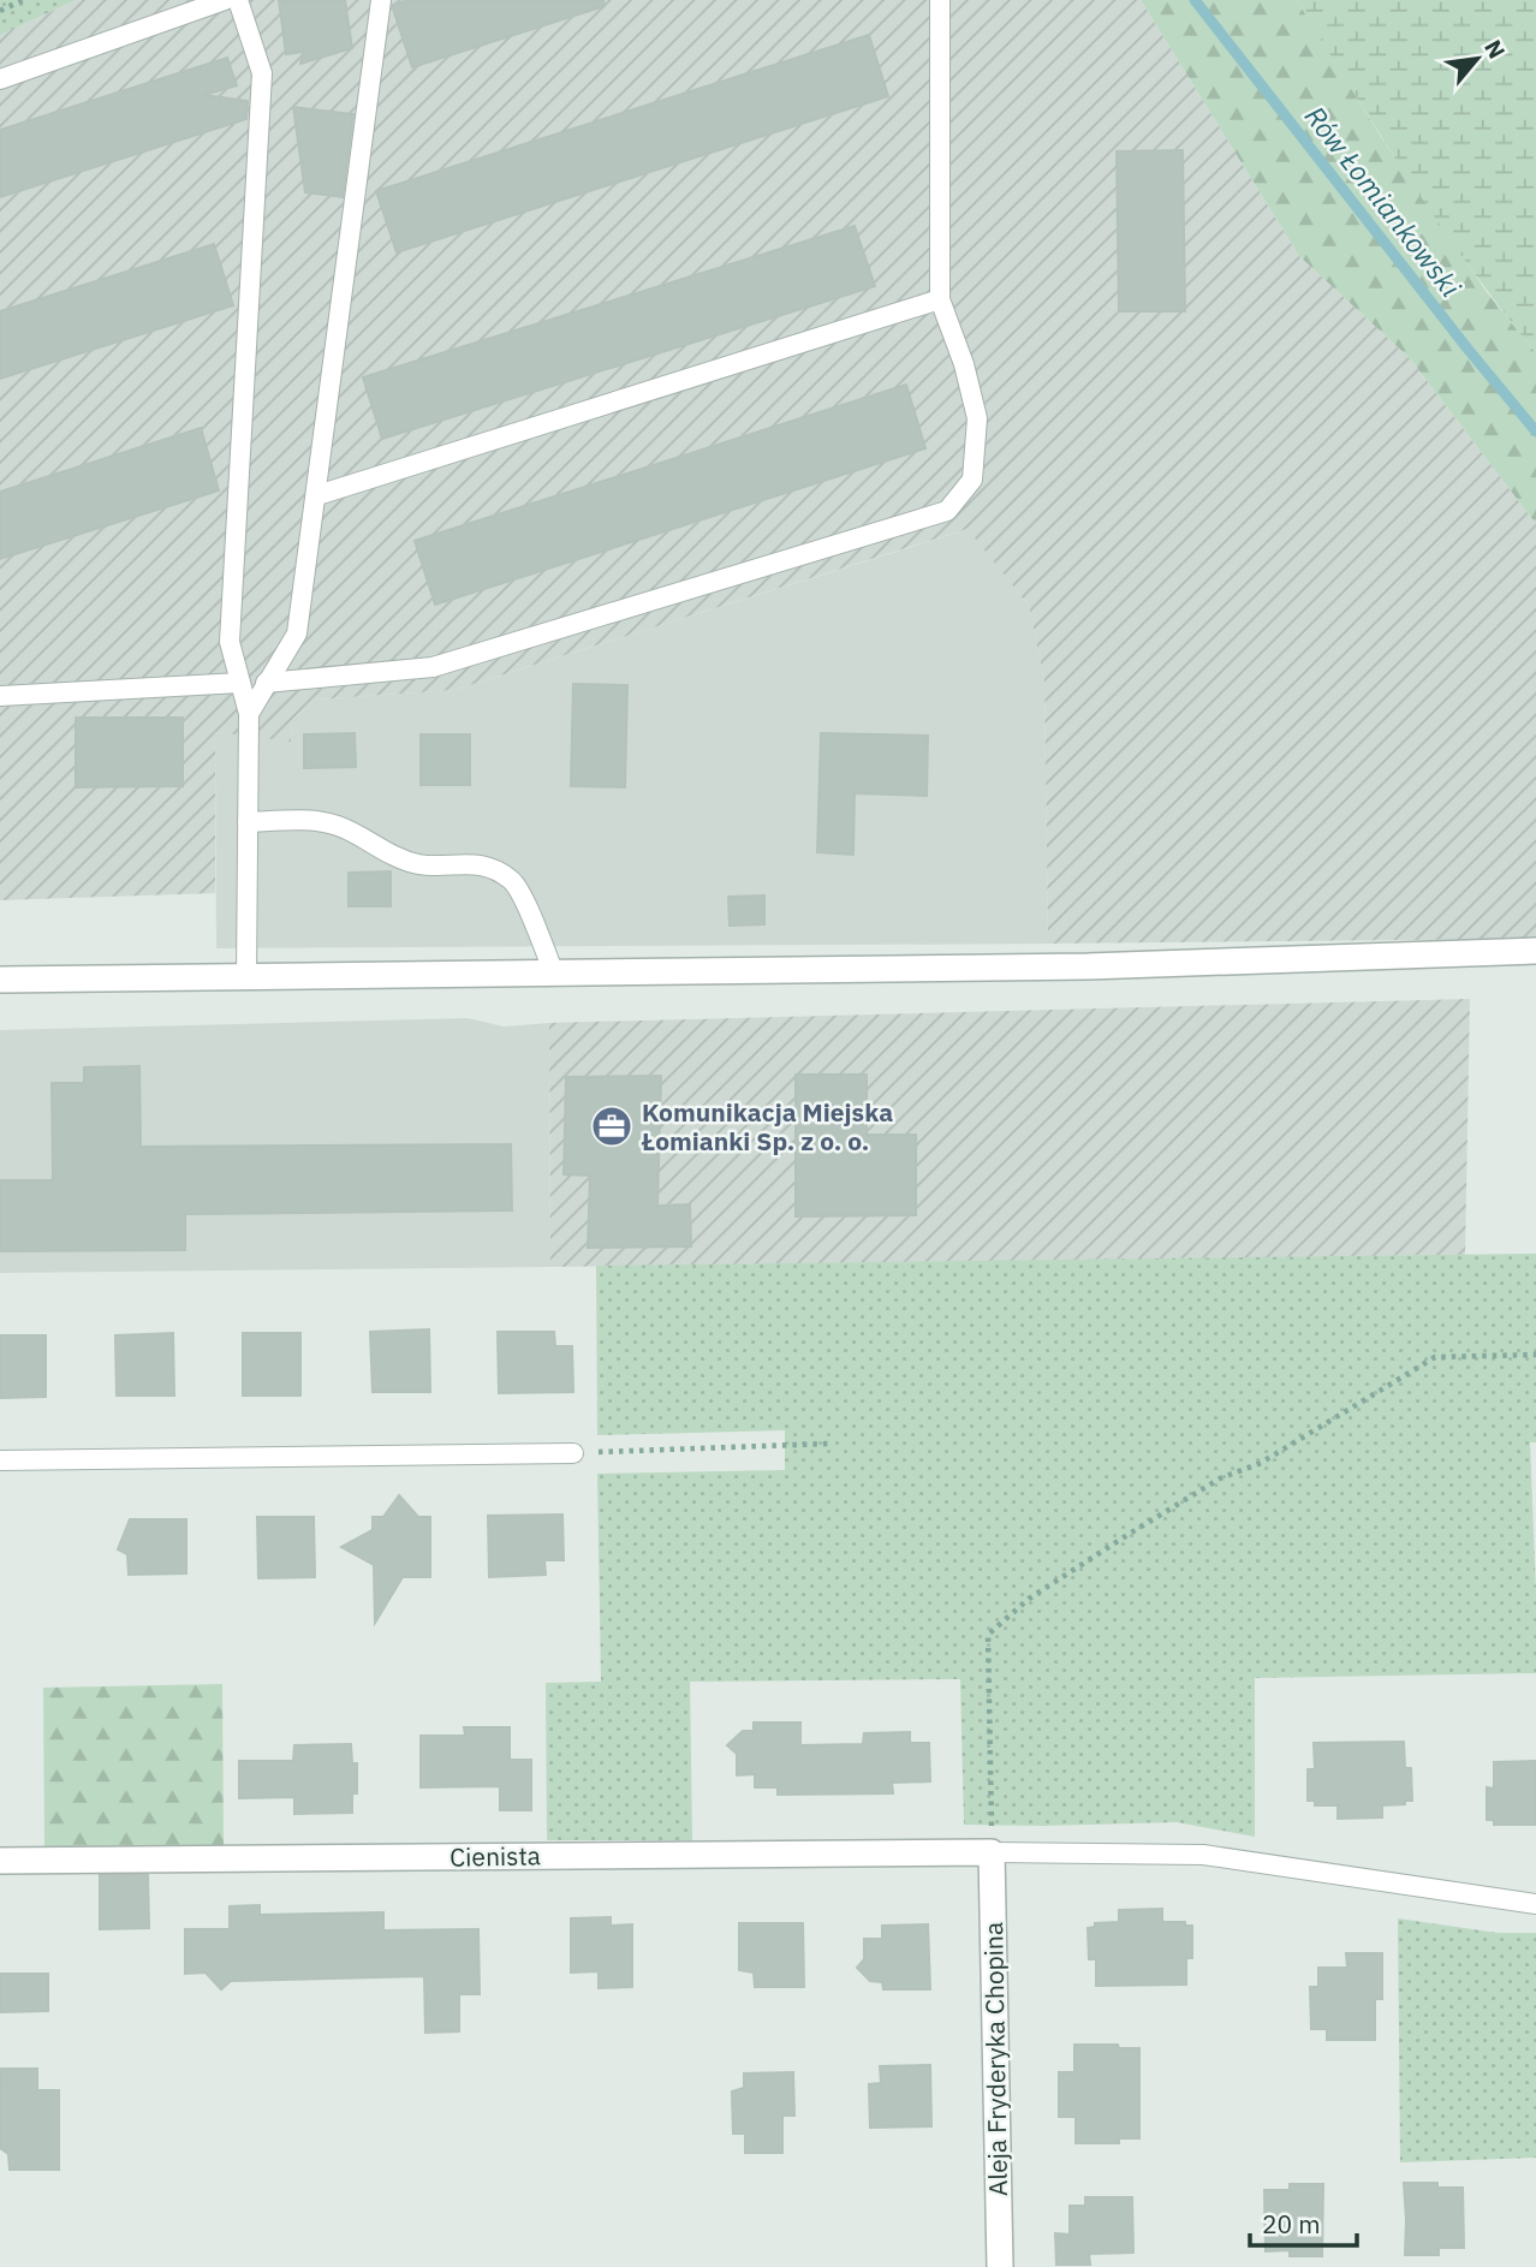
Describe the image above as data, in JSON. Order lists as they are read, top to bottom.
{
  "streets": {
    "street": ["Cienista", "Aleja Fryderyka Chopina"]
  },
  "crossings": [
    ["Cienista", "Aleja Fryderyka Chopina"]
  ],
  "water": ["Rów Łomiankowski"],
  "places": {
    "office": ["Komunikacja Miejska Łomianki Sp. z o. o."]
  },
  "scale_bar": "20 m",
  "north": "top right"
}
